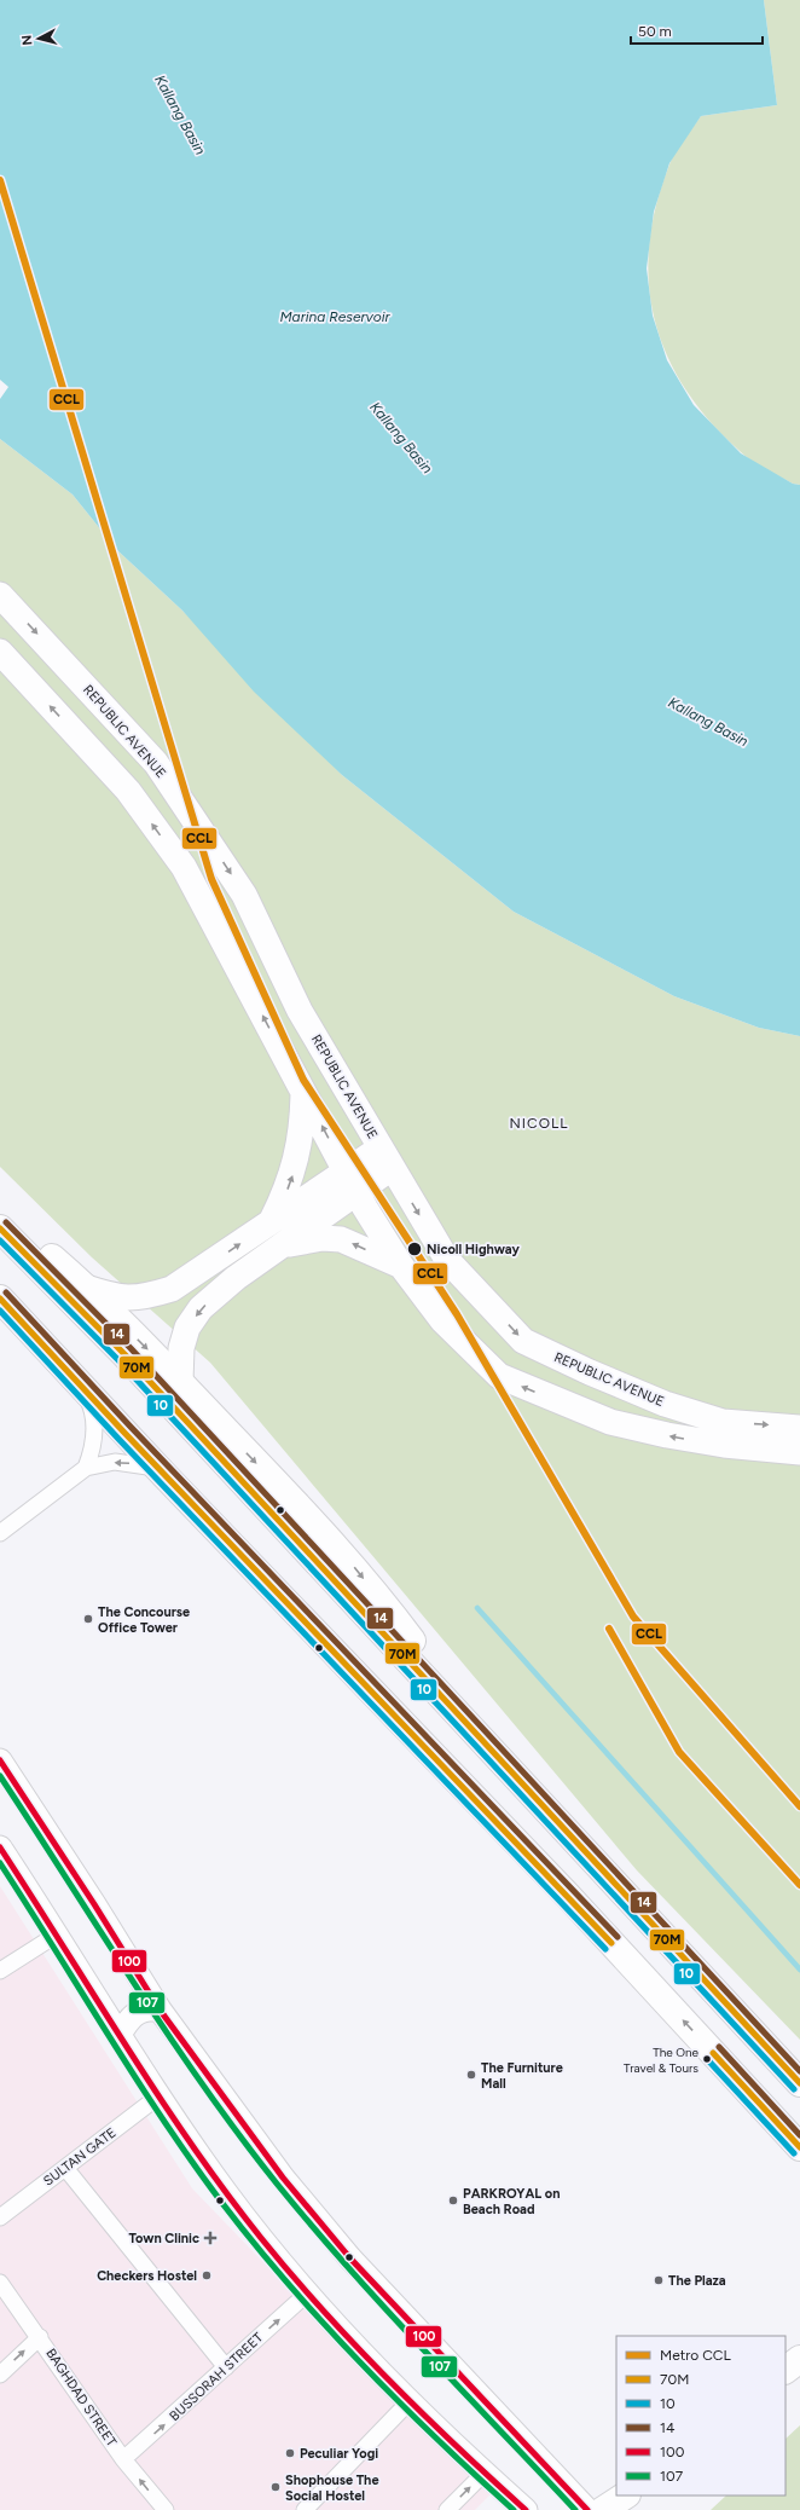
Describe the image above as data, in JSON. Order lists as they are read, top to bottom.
{
  "streets": {
    "main road": ["REPUBLIC AVENUE"],
    "street": ["SULTAN GATE", "BUSSORAH STREET", "BAGHDAD STREET"]
  },
  "crossings": [
    ["BUSSORAH STREET", "BAGHDAD STREET"]
  ],
  "one_way": ["BUSSORAH STREET"],
  "districts": ["NICOLL"],
  "water": ["Kallang Basin", "Marina Reservoir"],
  "places": {
    "other": [
      "Nicoll Highway",
      "The Concourse Office Tower",
      "The One Travel & Tours",
      "The Furniture Mall",
      "PARKROYAL on Beach Road",
      "Checkers Hostel",
      "The Plaza",
      "Peculiar Yogi",
      "Shophouse The Social Hostel"
    ],
    "health": ["Town Clinic"]
  },
  "lines": [
    "metro line CCL",
    "transit line 14",
    "transit line 70M",
    "transit line 10",
    "transit line 100",
    "transit line 107"
  ],
  "legend": [
    "Metro CCL",
    "70M",
    "10",
    "14",
    "100",
    "107"
  ],
  "scale_bar": "50 m",
  "north": "left"
}
